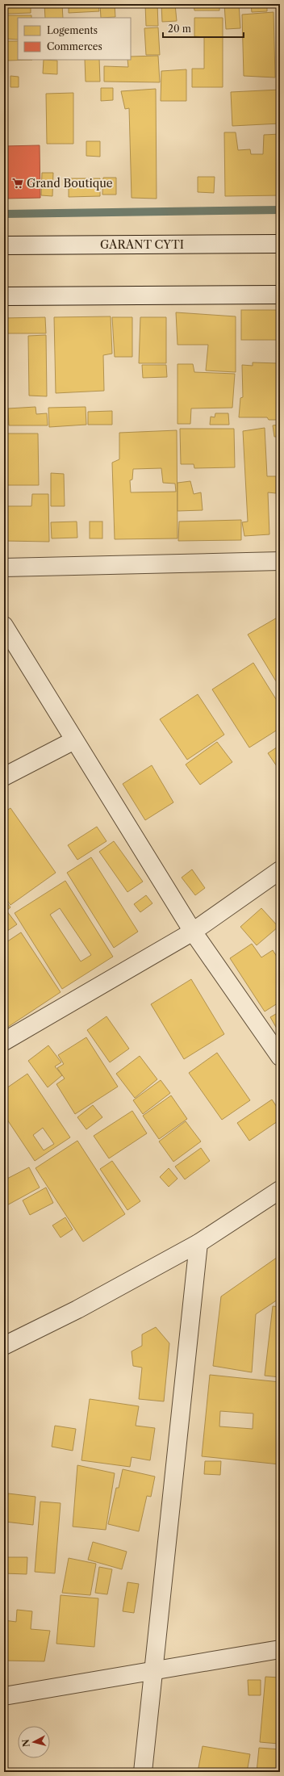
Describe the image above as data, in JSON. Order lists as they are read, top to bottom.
{
  "streets": {
    "street": ["GARANT CYTI"]
  },
  "places": {
    "supermarket": ["Grand Boutique"]
  },
  "legend": ["Logements", "Commerces"],
  "scale_bar": "20 m",
  "north": "left"
}
